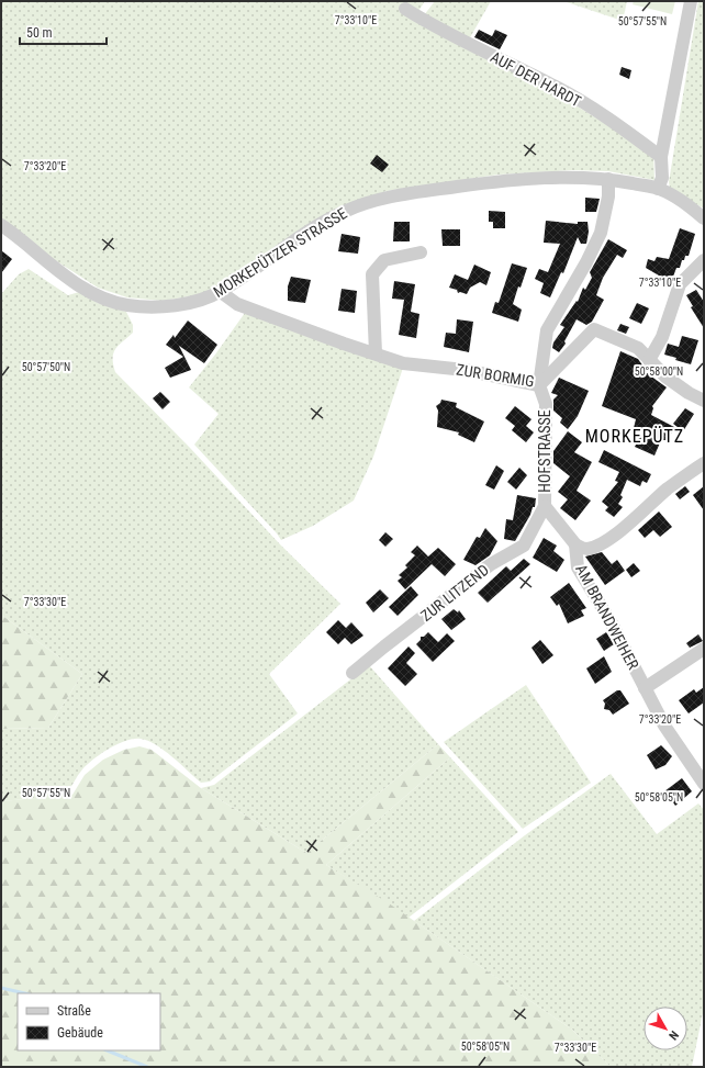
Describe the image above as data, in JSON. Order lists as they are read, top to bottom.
{
  "streets": {
    "street": [
      "AUF DER HARDT",
      "MORKEPÜTZER STRASSE",
      "ZUR BORMIG",
      "HOFSTRASSE",
      "ZUR LITZEND",
      "AM BRANDWEIHER"
    ]
  },
  "crossings": [
    ["MORKEPÜTZER STRASSE", "ZUR BORMIG"],
    ["MORKEPÜTZER STRASSE", "HOFSTRASSE"],
    ["ZUR BORMIG", "HOFSTRASSE"],
    ["HOFSTRASSE", "ZUR LITZEND"],
    ["HOFSTRASSE", "AM BRANDWEIHER"]
  ],
  "districts": ["MORKEPÜTZ"],
  "legend": ["Straße", "Gebäude"],
  "scale_bar": "50 m",
  "north": "bottom right",
  "coordinates": [
    "7°33'10\"E",
    "50°57'55\"N",
    "7°33'20\"E",
    "50°57'50\"N",
    "50°58'00\"N",
    "7°33'30\"E",
    "50°58'05\"N"
  ]
}
